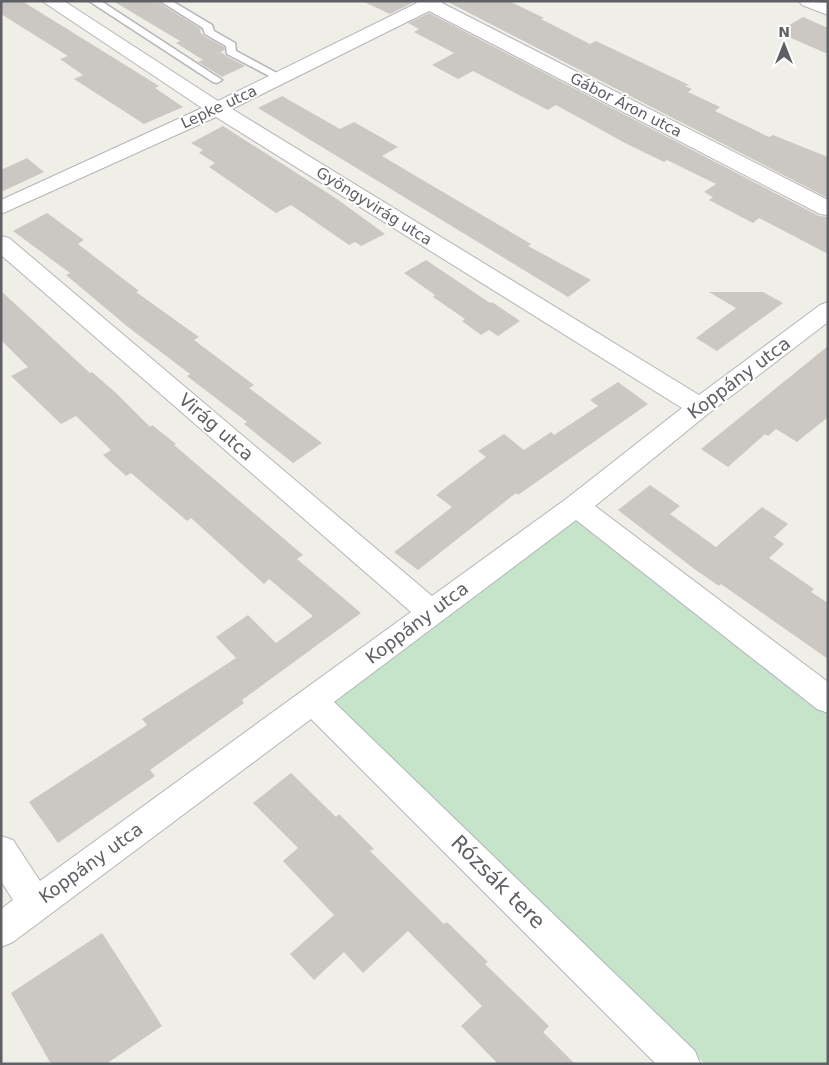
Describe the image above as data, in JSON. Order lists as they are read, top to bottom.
{
  "streets": {
    "street": [
      "Gábor Áron utca",
      "Lepke utca",
      "Gyöngyvirág utca",
      "Koppány utca",
      "Virág utca",
      "Rózsák tere"
    ]
  },
  "crossings": [
    ["Gábor Áron utca", "Lepke utca"],
    ["Lepke utca", "Gyöngyvirág utca"],
    ["Gyöngyvirág utca", "Koppány utca"],
    ["Koppány utca", "Virág utca"],
    ["Koppány utca", "Rózsák tere"]
  ],
  "north": "top"
}
